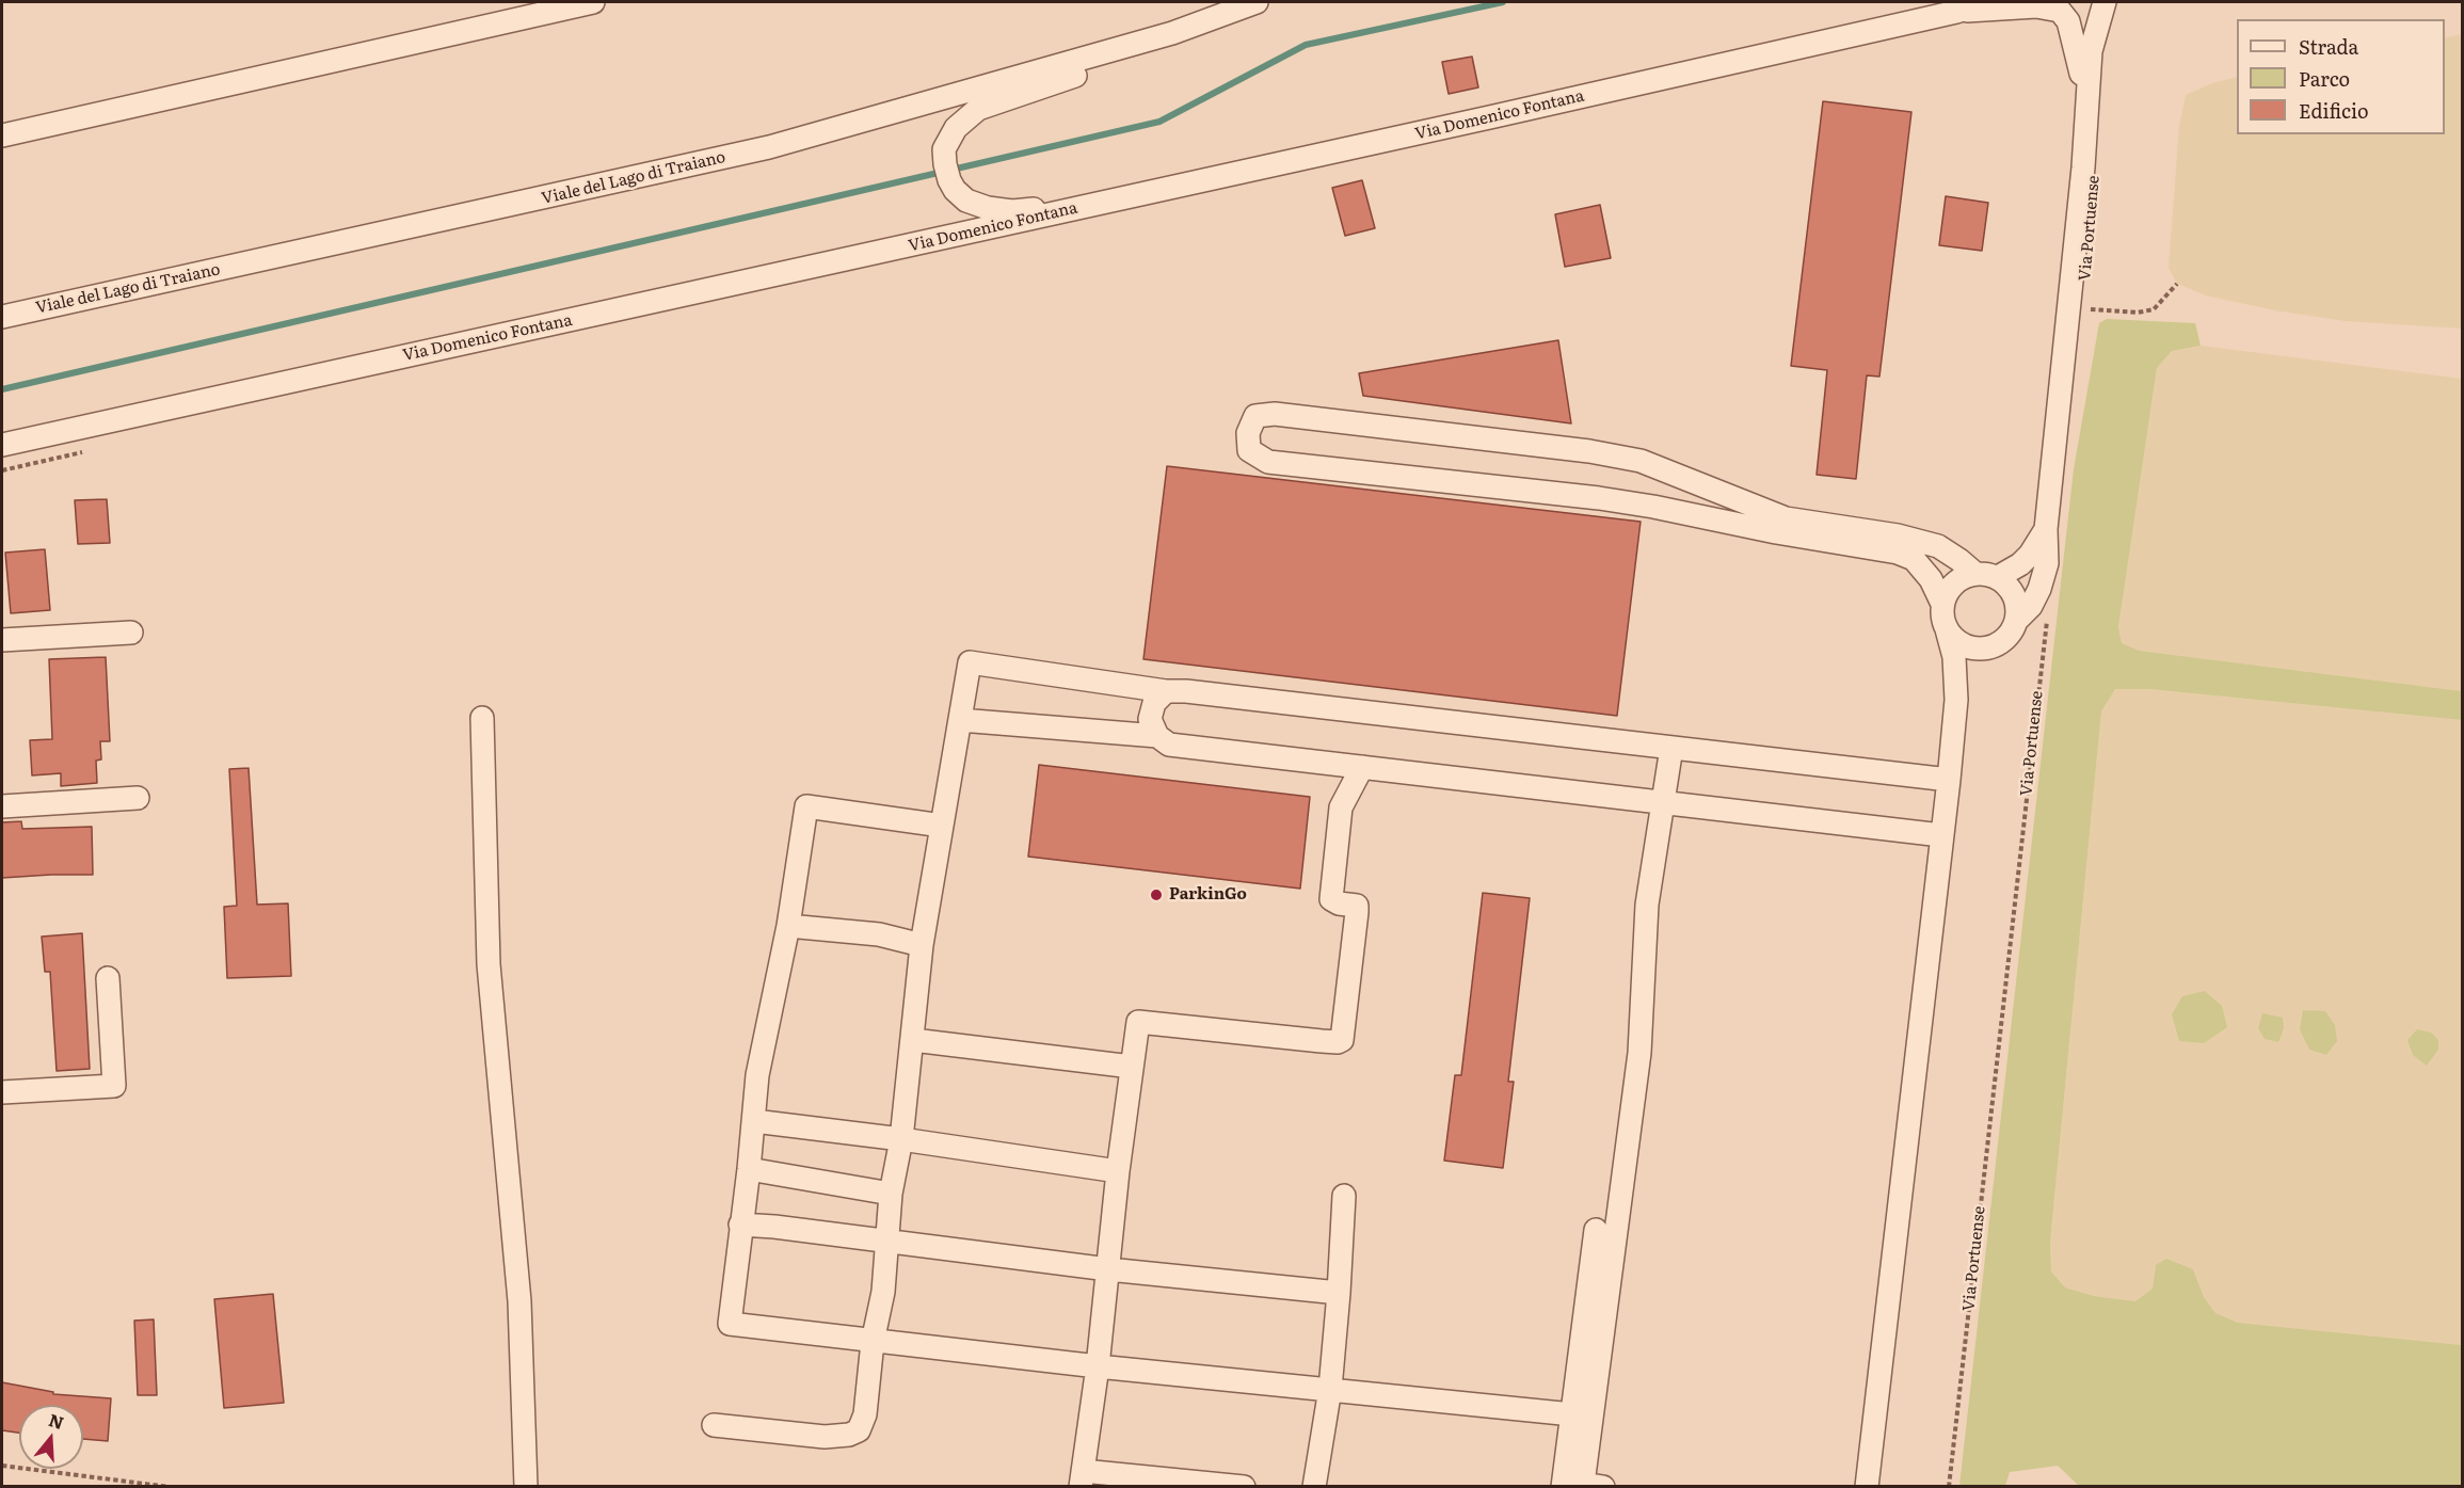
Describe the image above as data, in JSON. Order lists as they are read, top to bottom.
{
  "streets": {
    "street": ["Via Domenico Fontana", "Viale del Lago di Traiano", "Via Portuense"]
  },
  "crossings": [
    ["Via Domenico Fontana", "Via Portuense"]
  ],
  "places": ["ParkinGo"],
  "legend": ["Strada", "Parco", "Edificio"],
  "north": "top"
}
